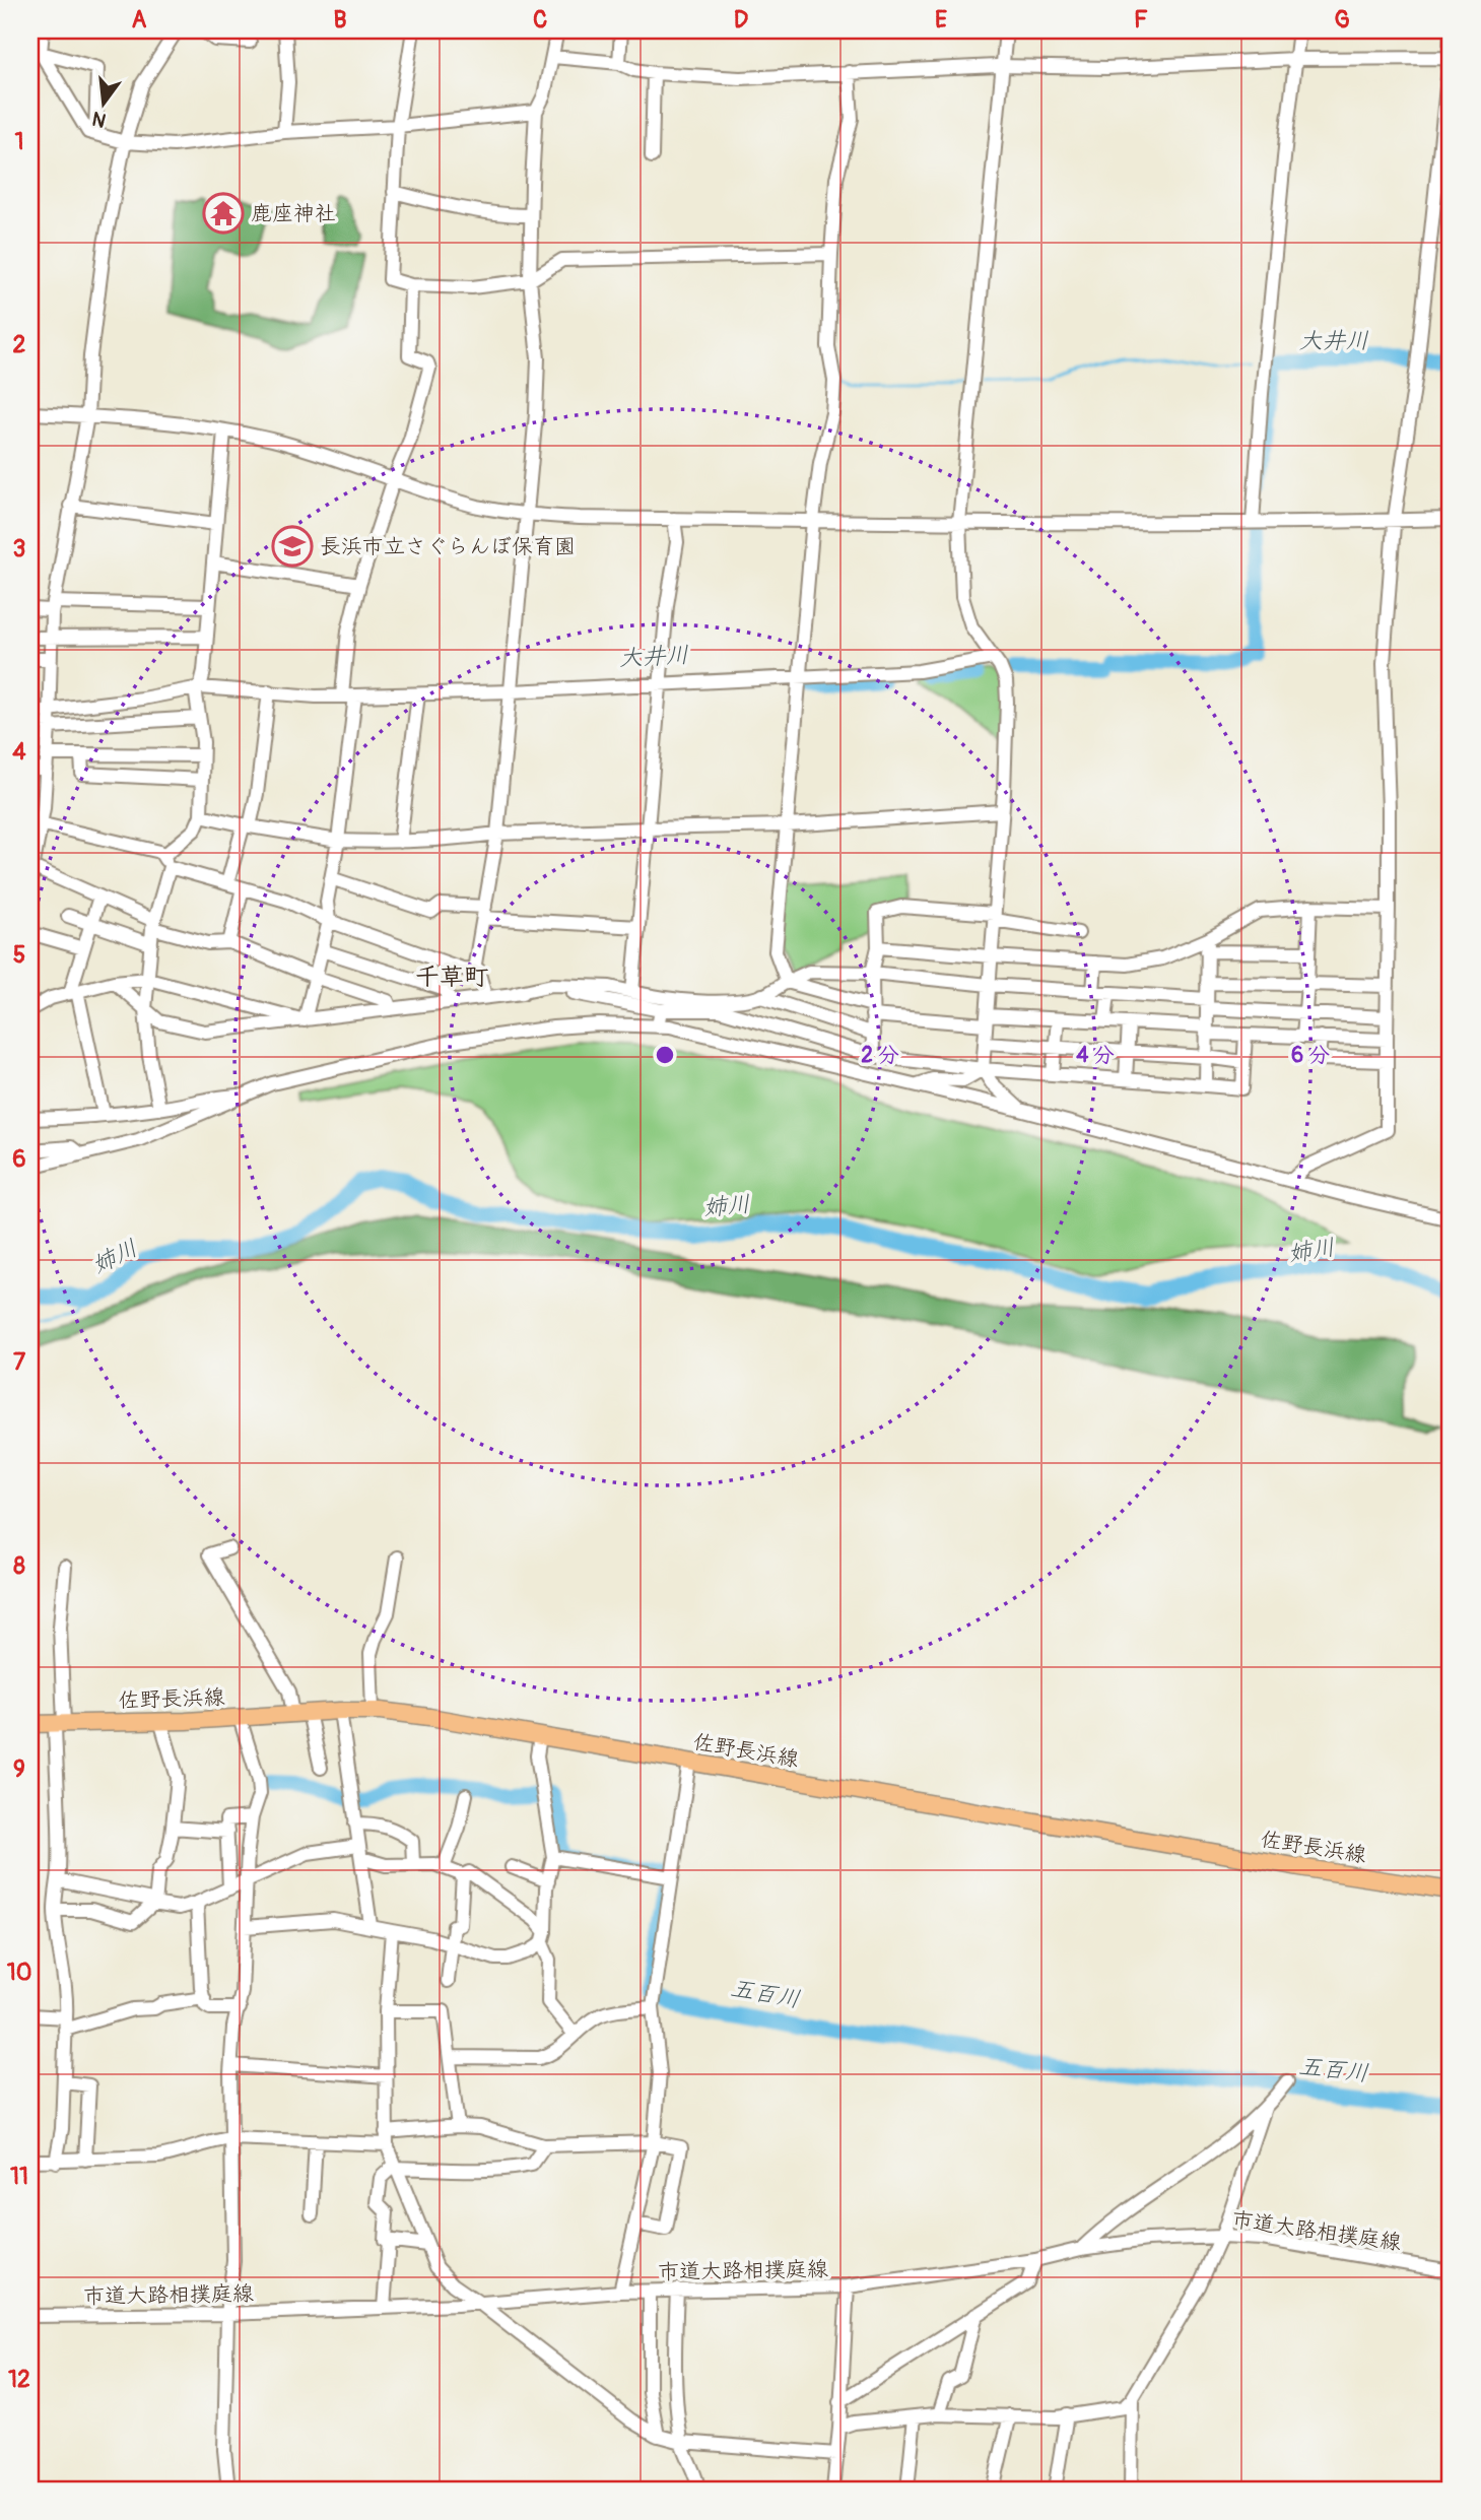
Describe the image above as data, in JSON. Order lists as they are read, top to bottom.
{
  "streets": {
    "main road": ["佐野長浜線"],
    "street": ["市道大路相撲庭線"]
  },
  "districts": ["千草町"],
  "water": ["大井川", "姉川", "五百川"],
  "places": {
    "temple": ["鹿座神社"],
    "school or university": ["長浜市立さぐらんぼ保育園"]
  },
  "north": "bottom",
  "grid": {
    "columns": [
      "A",
      "B",
      "C",
      "D",
      "E",
      "F",
      "G"
    ],
    "rows": [
      "1",
      "2",
      "3",
      "4",
      "5",
      "6",
      "7",
      "8",
      "9",
      "10",
      "11",
      "12"
    ]
  },
  "rings": ["2 分", "4 分", "6 分"]
}
